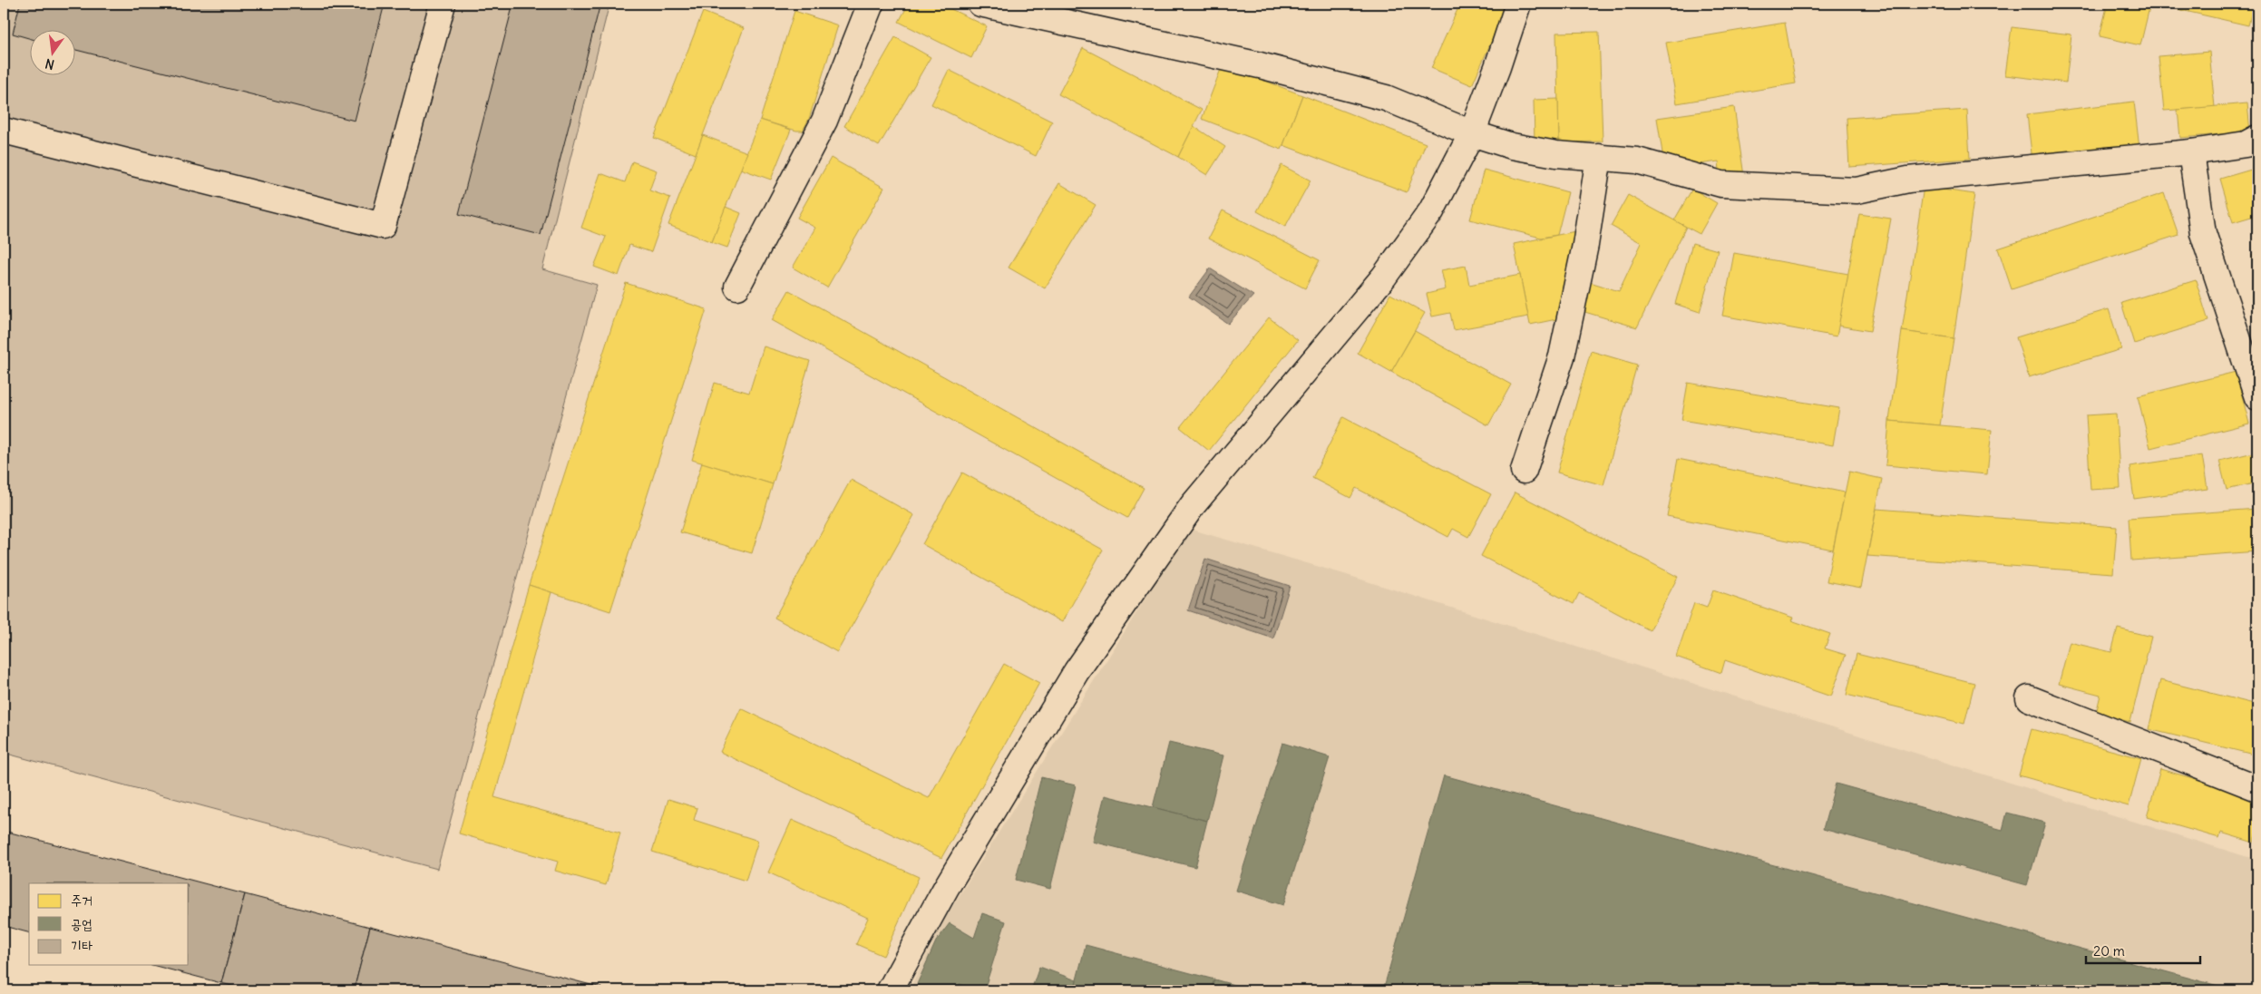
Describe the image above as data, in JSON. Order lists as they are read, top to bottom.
{
  "legend": ["주거", "공업", "기타"],
  "scale_bar": "20 m",
  "north": "bottom"
}
